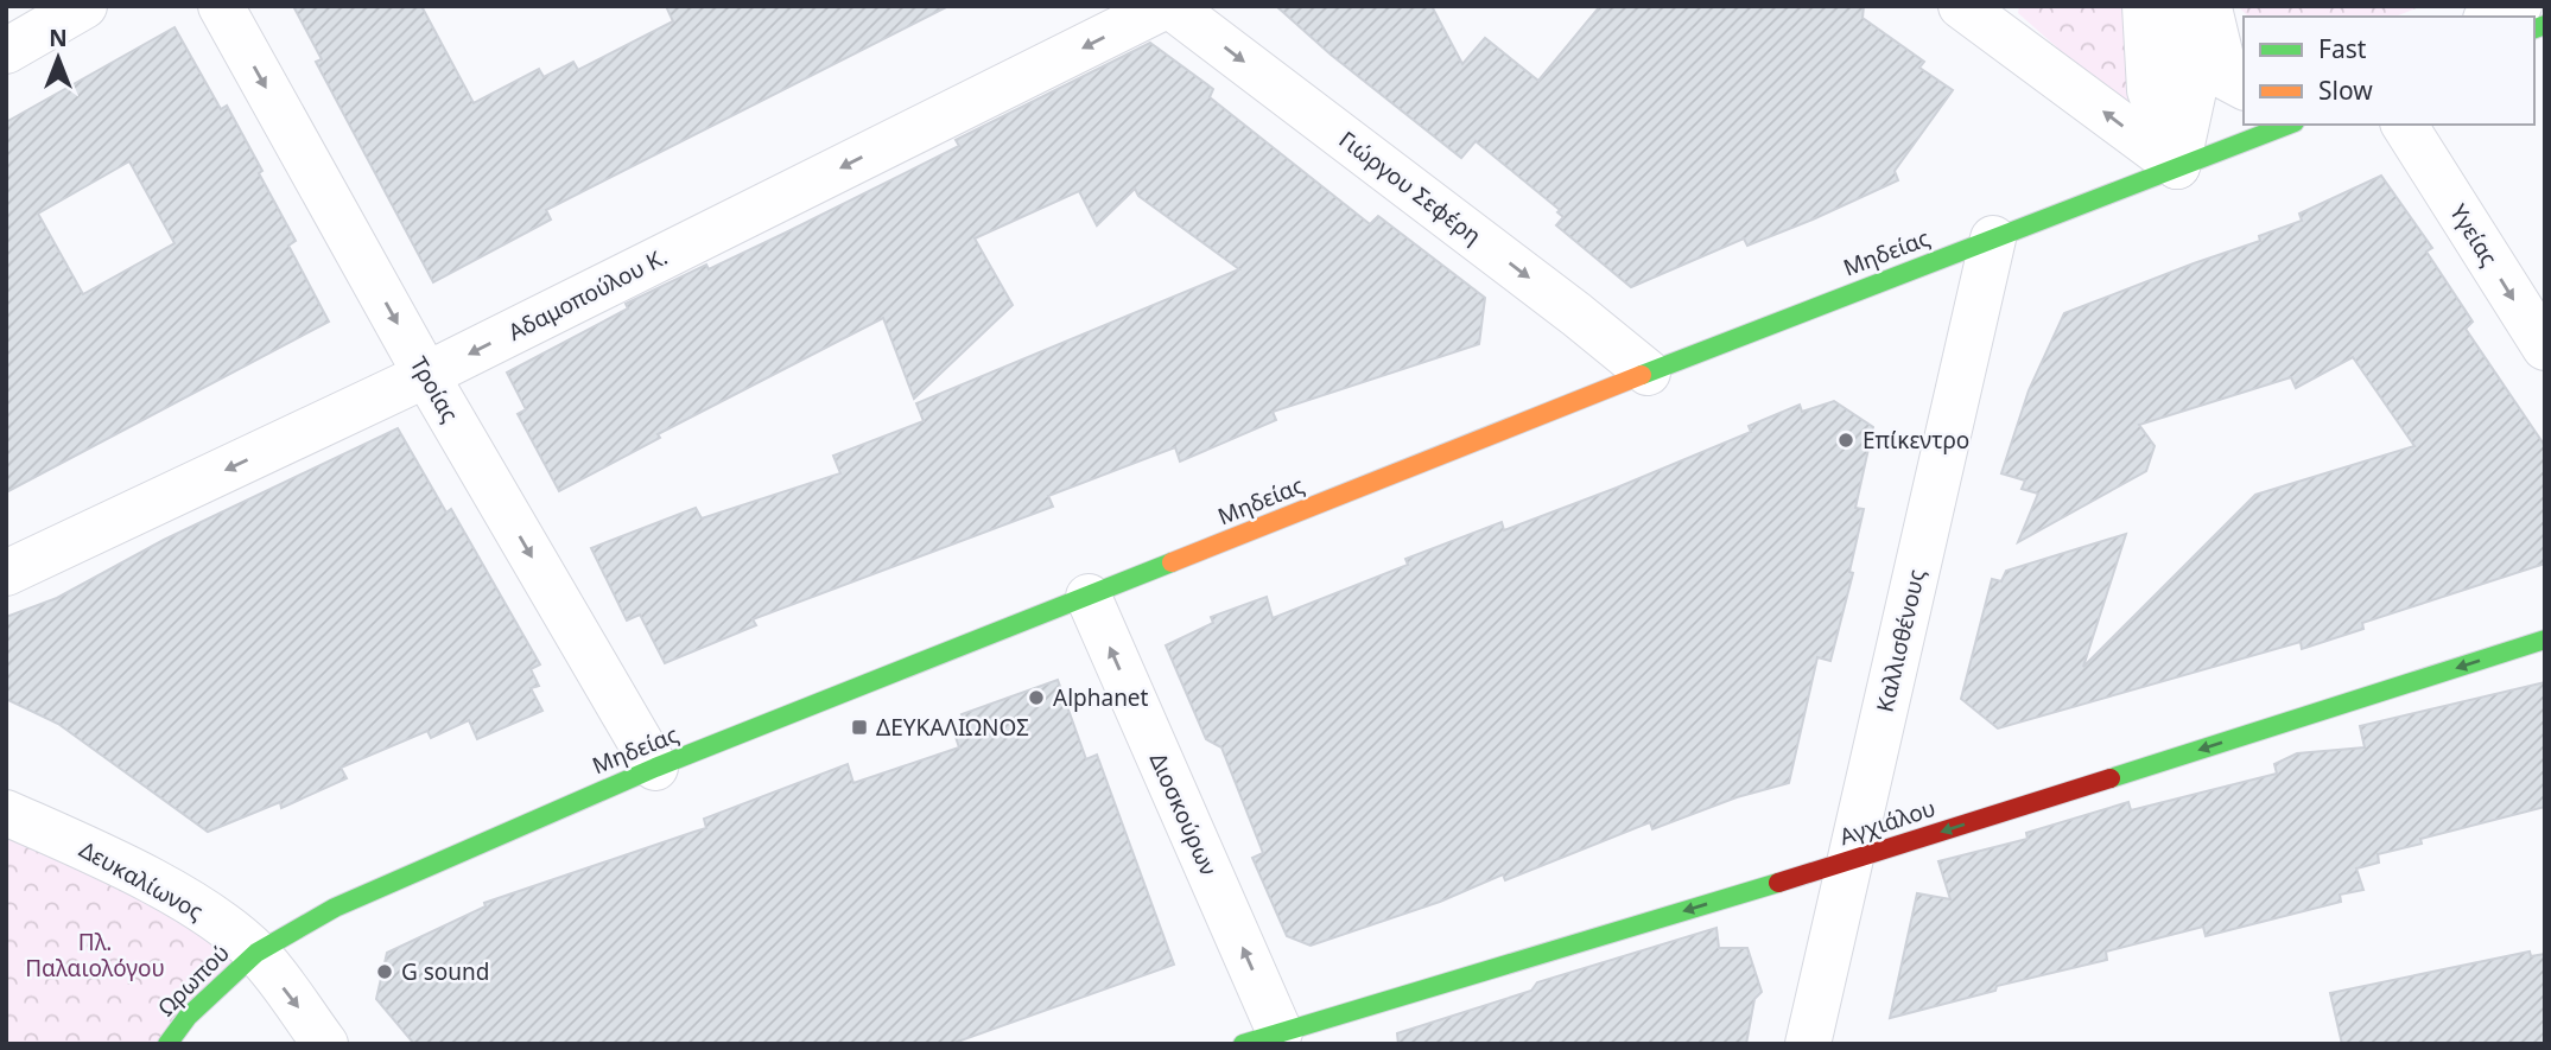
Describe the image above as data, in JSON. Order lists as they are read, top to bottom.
{
  "streets": {
    "street": [
      "Γιώργου Σεφέρη",
      "Υγείας",
      "Μηδείας",
      "Αδαμοπούλου Κ.",
      "Τροίας",
      "Καλλισθένους",
      "Διοσκούρων",
      "Αγχιάλου",
      "Δευκαλίωνος",
      "Ωρωπού"
    ]
  },
  "crossings": [
    ["Γιώργου Σεφέρη", "Μηδείας"],
    ["Γιώργου Σεφέρη", "Αδαμοπούλου Κ."],
    ["Μηδείας", "Τροίας"],
    ["Μηδείας", "Καλλισθένους"],
    ["Μηδείας", "Διοσκούρων"],
    ["Μηδείας", "Δευκαλίωνος"],
    ["Μηδείας", "Ωρωπού"],
    ["Αδαμοπούλου Κ.", "Τροίας"],
    ["Καλλισθένους", "Αγχιάλου"],
    ["Διοσκούρων", "Αγχιάλου"],
    ["Δευκαλίωνος", "Ωρωπού"]
  ],
  "one_way": [
    "Γιώργου Σεφέρη",
    "Υγείας",
    "Αδαμοπούλου Κ.",
    "Τροίας",
    "Διοσκούρων",
    "Αγχιάλου"
  ],
  "parks": ["Πλ. Παλαιολόγου"],
  "places": {
    "other": ["Επίκεντρο", "Alphanet", "G sound"],
    "transit": ["ΔΕΥΚΑΛΙΩΝΟΣ"]
  },
  "legend": ["Fast", "Slow"],
  "north": "top"
}
